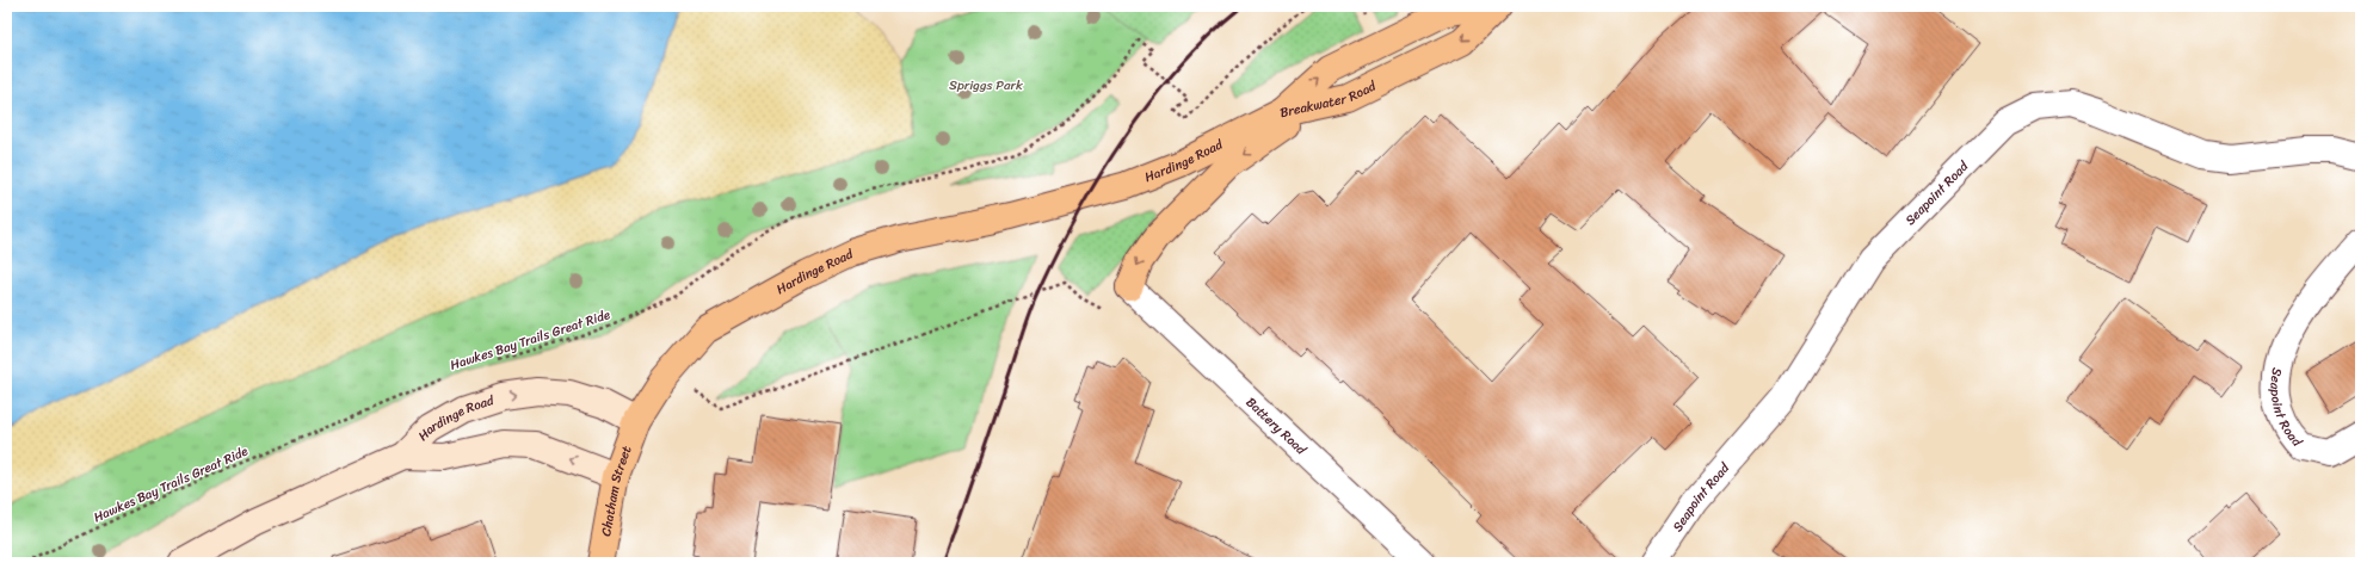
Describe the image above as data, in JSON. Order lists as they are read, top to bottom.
{
  "streets": {
    "highway": ["Breakwater Road", "Hardinge Road", "Chatham Street"],
    "street": ["Seapoint Road", "Battery Road"],
    "path": ["Hawkes Bay Trails Great Ride"]
  },
  "crossings": [
    ["Breakwater Road", "Hardinge Road"],
    ["Hardinge Road", "Chatham Street"]
  ],
  "parks": ["Spriggs Park"]
}
